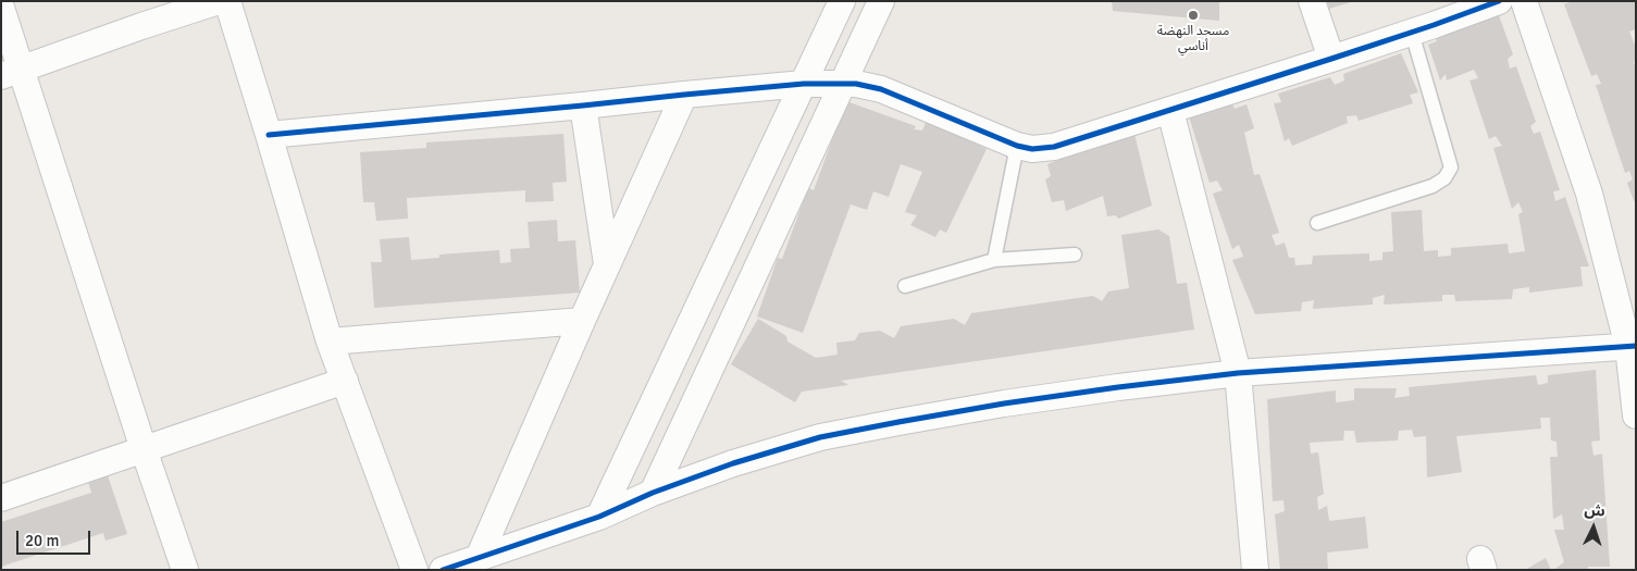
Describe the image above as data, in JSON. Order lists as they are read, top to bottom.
{
  "places": ["مسجد النهضة أناسي"],
  "scale_bar": "20 m",
  "north": "top"
}
